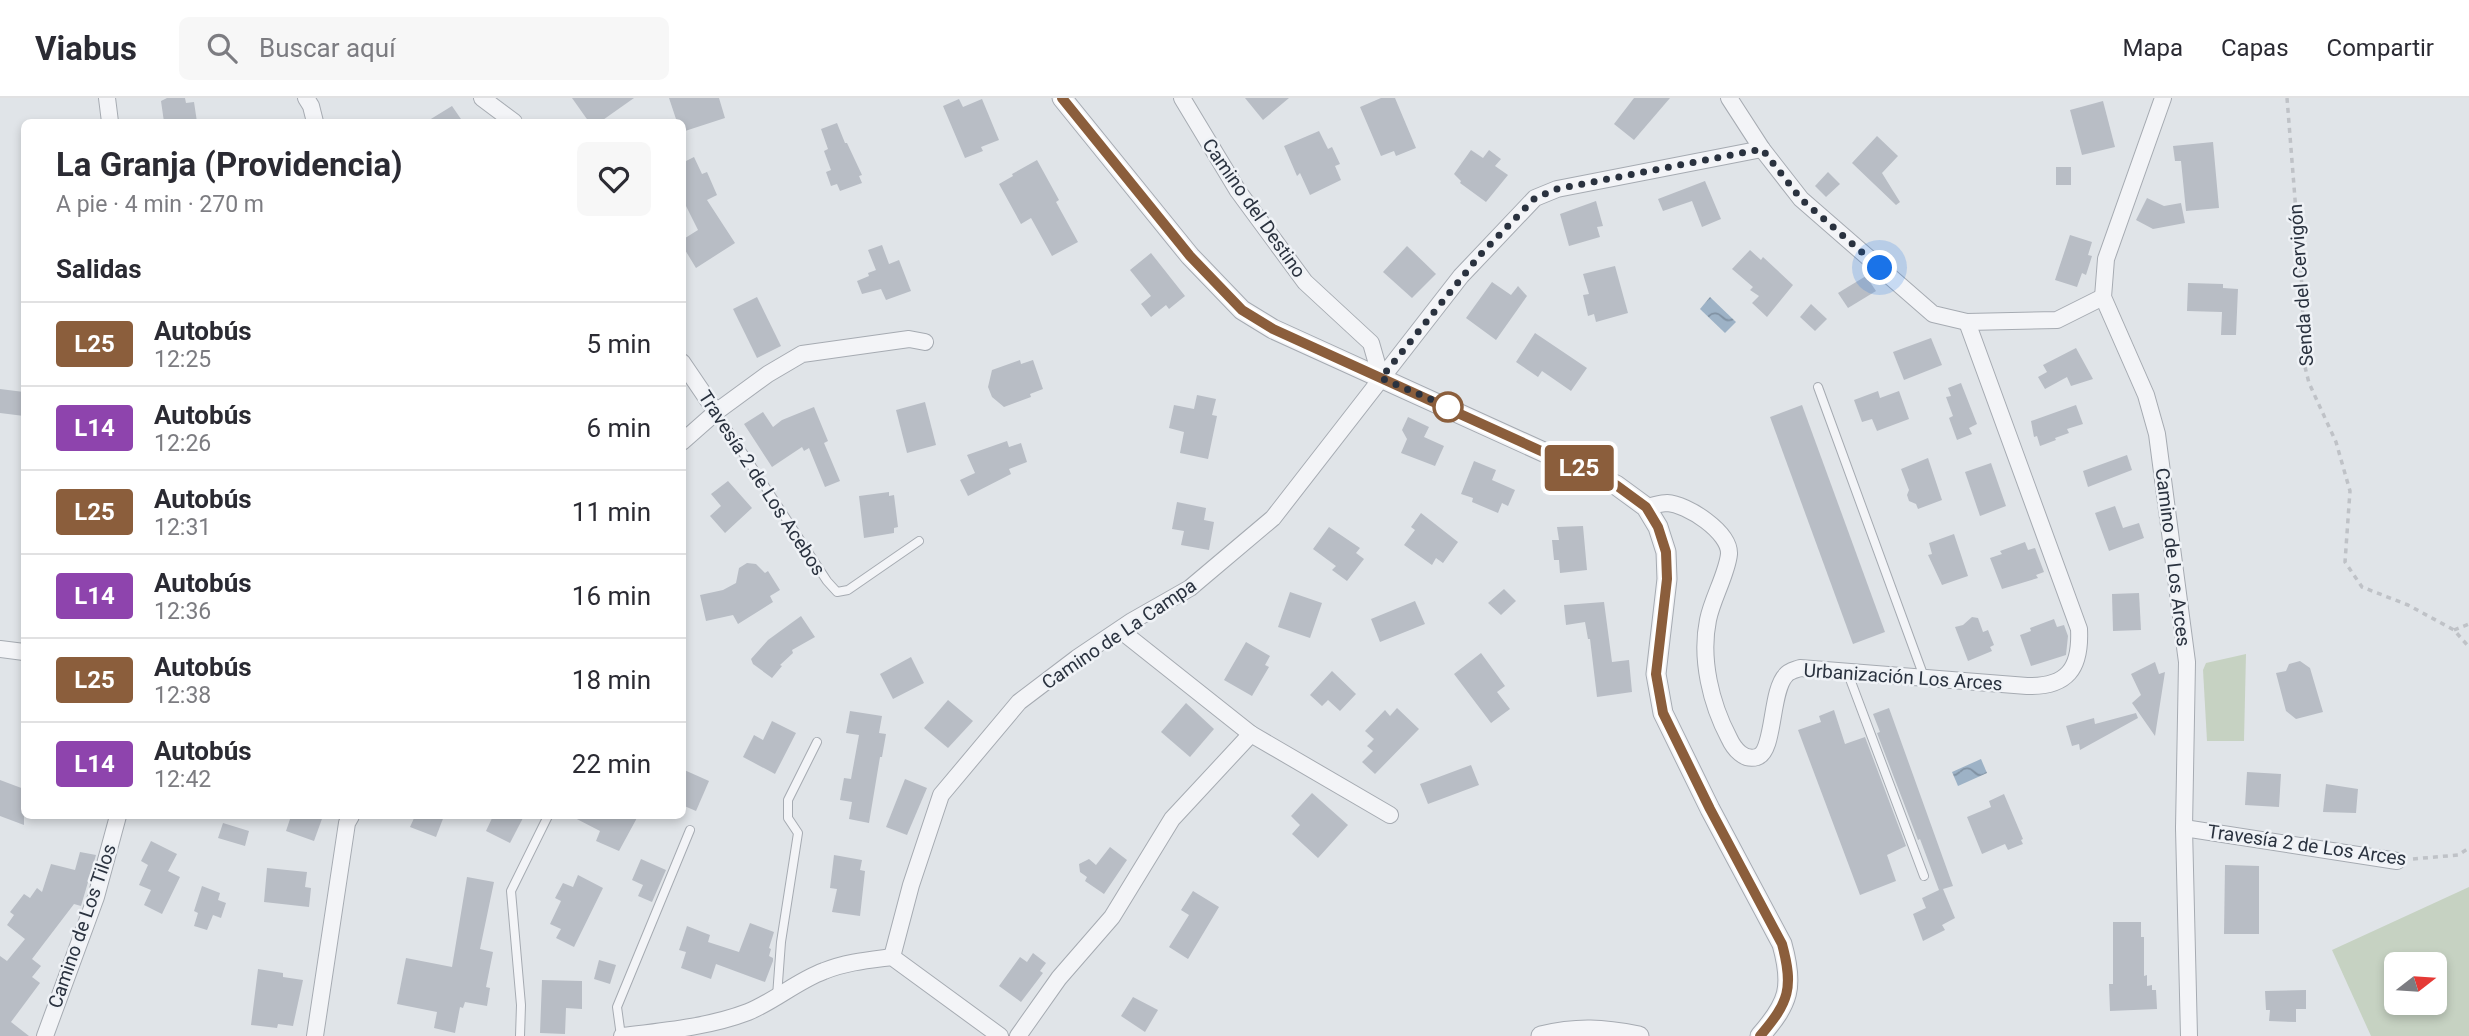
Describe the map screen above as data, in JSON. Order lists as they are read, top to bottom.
{
  "streets": {
    "street": [
      "Camino del Destino",
      "Travesía 2 de Los Acebos",
      "Camino de Los Arces",
      "Camino de La Campa",
      "Urbanización Los Arces",
      "Travesía 2 de Los Arces",
      "Camino de Los Tilos"
    ],
    "path": ["Senda del Cervigón"]
  },
  "crossings": [
    ["Camino del Destino", "Camino de La Campa"],
    ["Camino de Los Arces", "Travesía 2 de Los Arces"]
  ],
  "lines": ["bus line L25"],
  "north": "right",
  "page": {
    "header": "Viabus",
    "search": "Buscar aquí",
    "nav": ["Mapa", "Capas", "Compartir"],
    "on_map": "L25",
    "heading": [
      ["La Granja (Providencia)", "A pie · 4 min · 270 m"],
      "Salidas"
    ],
    "list": [
      {
        "mark": "L25",
        "name": "Autobús",
        "note": "12:25",
        "value": "5 min"
      },
      {
        "mark": "L14",
        "name": "Autobús",
        "note": "12:26",
        "value": "6 min"
      },
      {
        "mark": "L25",
        "name": "Autobús",
        "note": "12:31",
        "value": "11 min"
      },
      {
        "mark": "L14",
        "name": "Autobús",
        "note": "12:36",
        "value": "16 min"
      },
      {
        "mark": "L25",
        "name": "Autobús",
        "note": "12:38",
        "value": "18 min"
      },
      {
        "mark": "L14",
        "name": "Autobús",
        "note": "12:42",
        "value": "22 min"
      }
    ]
  }
}
